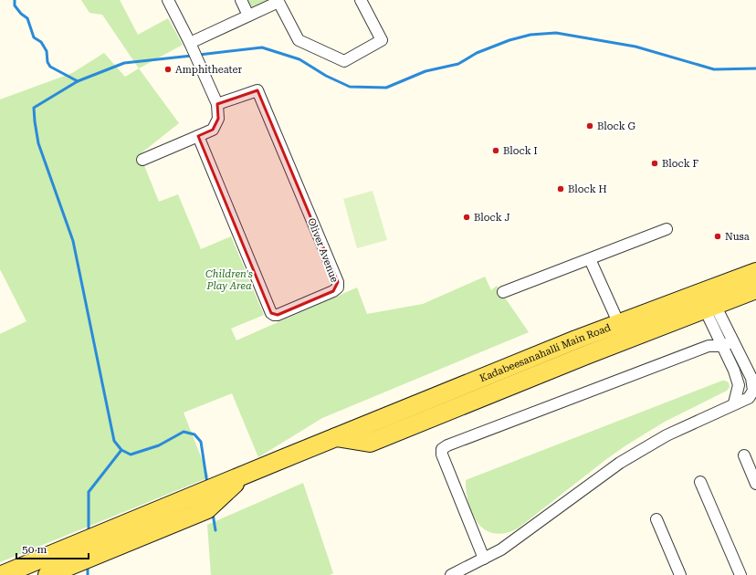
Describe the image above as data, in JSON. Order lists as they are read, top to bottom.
{
  "streets": {
    "main road": ["Kadabeesanahalli Main Road"],
    "street": ["Oliver Avenue"]
  },
  "parks": ["Children's Play Area"],
  "places": [
    "Amphitheater",
    "Block G",
    "Block I",
    "Block F",
    "Block H",
    "Block J",
    "Nusa"
  ],
  "scale_bar": "50 m"
}
